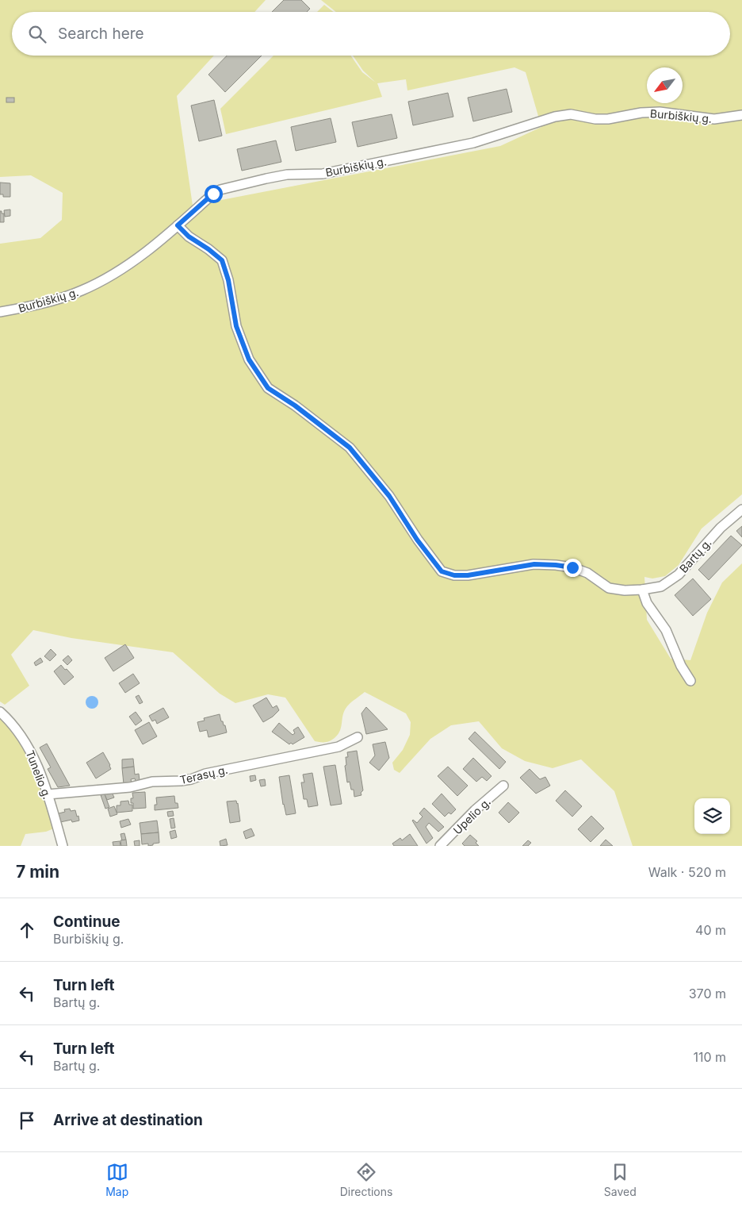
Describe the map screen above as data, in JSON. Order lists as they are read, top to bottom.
{
  "streets": {
    "street": [
      "Burbiškių g.",
      "Bartų g.",
      "Tunelio g.",
      "Terasų g.",
      "Upelio g."
    ]
  },
  "crossings": [
    ["Burbiškių g.", "Bartų g."],
    ["Tunelio g.", "Terasų g."]
  ],
  "north": "bottom left",
  "page": {
    "search": "Search here",
    "heading": ["7 min", "Walk · 520 m"],
    "list": [
      ["Continue", "Burbiškių g.", "40 m"],
      ["Turn left", "Bartų g.", "370 m"],
      ["Turn left", "Bartų g.", "110 m"],
      "Arrive at destination"
    ],
    "nav": ["Map", "Directions", "Saved"]
  }
}
